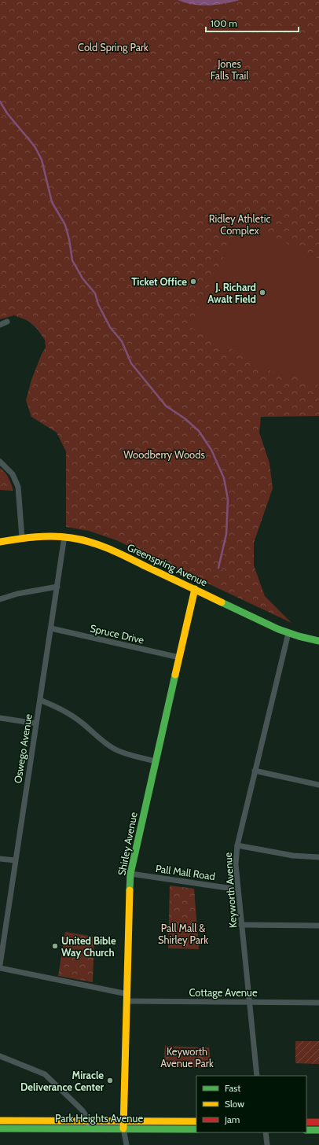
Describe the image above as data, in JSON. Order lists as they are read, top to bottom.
{
  "streets": {
    "main road": ["Greenspring Avenue", "Shirley Avenue", "Park Heights Avenue"],
    "street": [
      "Spruce Drive",
      "Oswego Avenue",
      "Pall Mall Road",
      "Keyworth Avenue",
      "Cottage Avenue"
    ]
  },
  "crossings": [
    ["Greenspring Avenue", "Oswego Avenue"],
    ["Greenspring Avenue", "Shirley Avenue"],
    ["Greenspring Avenue", "Keyworth Avenue"],
    ["Spruce Drive", "Oswego Avenue"],
    ["Spruce Drive", "Shirley Avenue"],
    ["Shirley Avenue", "Pall Mall Road"],
    ["Shirley Avenue", "Cottage Avenue"],
    ["Shirley Avenue", "Park Heights Avenue"],
    ["Pall Mall Road", "Keyworth Avenue"],
    ["Keyworth Avenue", "Cottage Avenue"]
  ],
  "parks": [
    "Cold Spring Park",
    "Jones Falls Trail",
    "Ridley Athletic Complex",
    "Woodberry Woods",
    "Pall Mall & Shirley Park",
    "Keyworth Avenue Park"
  ],
  "places": [
    "Ticket Office",
    "J. Richard Awalt Field",
    "United Bible Way Church",
    "Miracle Deliverance Center"
  ],
  "legend": ["Fast", "Slow", "Jam"],
  "scale_bar": "100 m"
}
